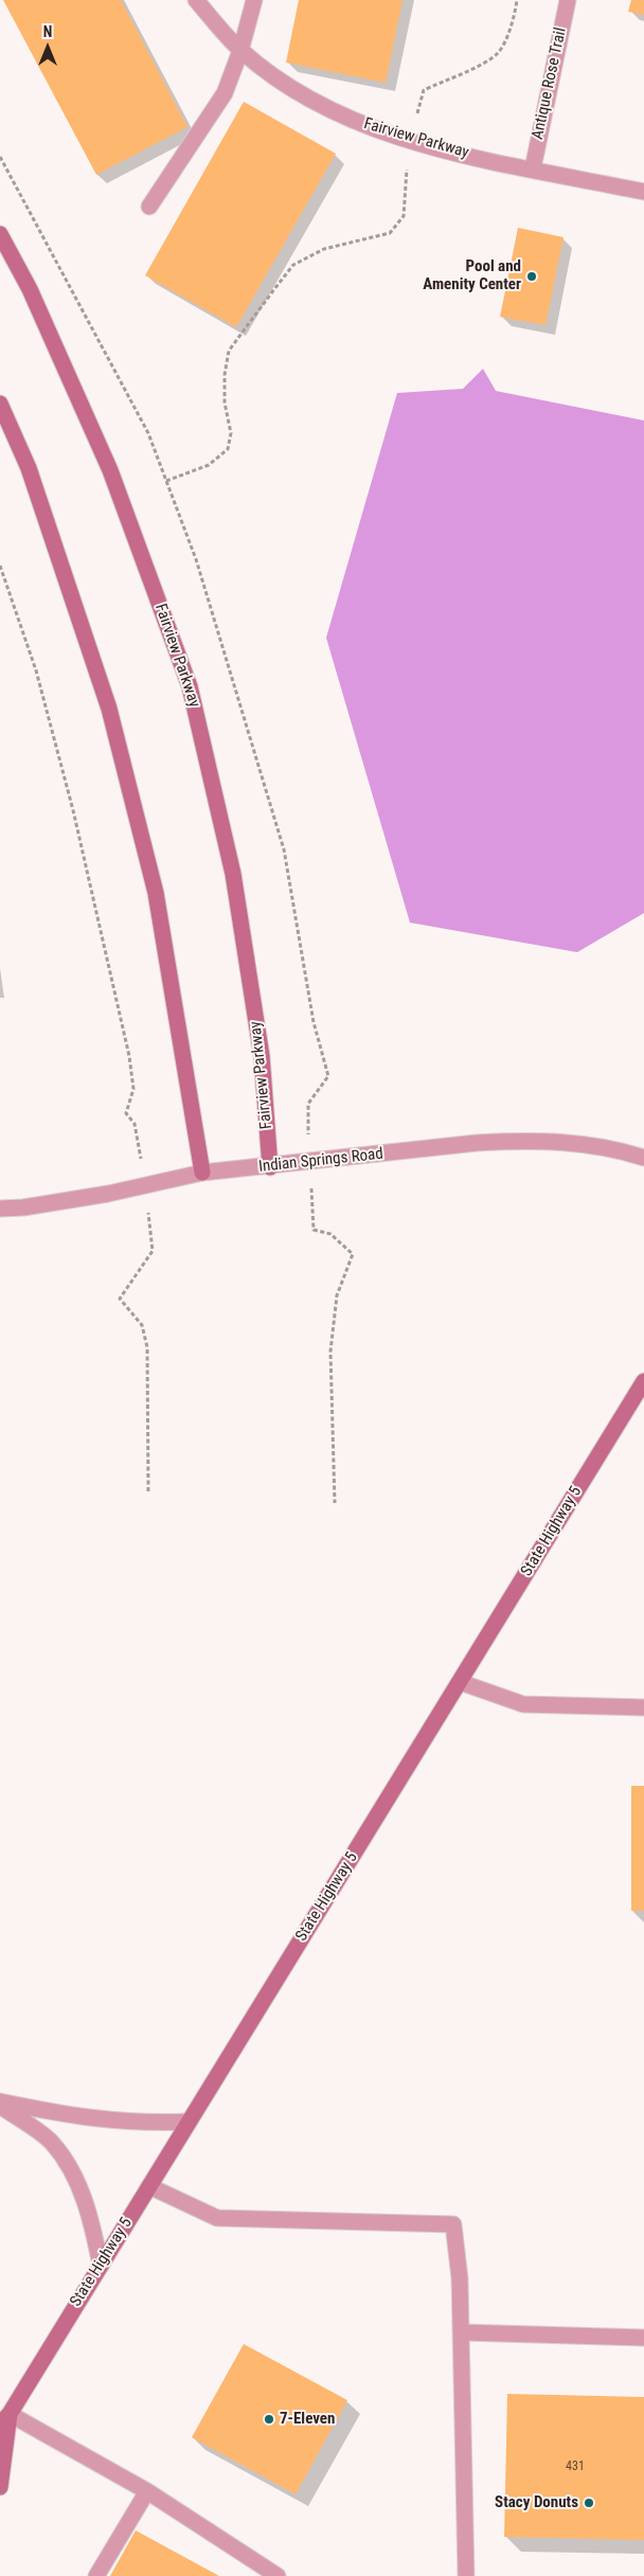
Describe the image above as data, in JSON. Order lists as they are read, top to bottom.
{
  "streets": {
    "street": [
      "Antique Rose Trail",
      "Fairview Parkway",
      "Indian Springs Road",
      "State Highway 5"
    ]
  },
  "crossings": [
    ["Antique Rose Trail", "Fairview Parkway"],
    ["Fairview Parkway", "Indian Springs Road"]
  ],
  "places": ["Pool and Amenity Center", "7-Eleven", "Stacy Donuts"],
  "house_numbers": ["431"],
  "north": "top"
}
